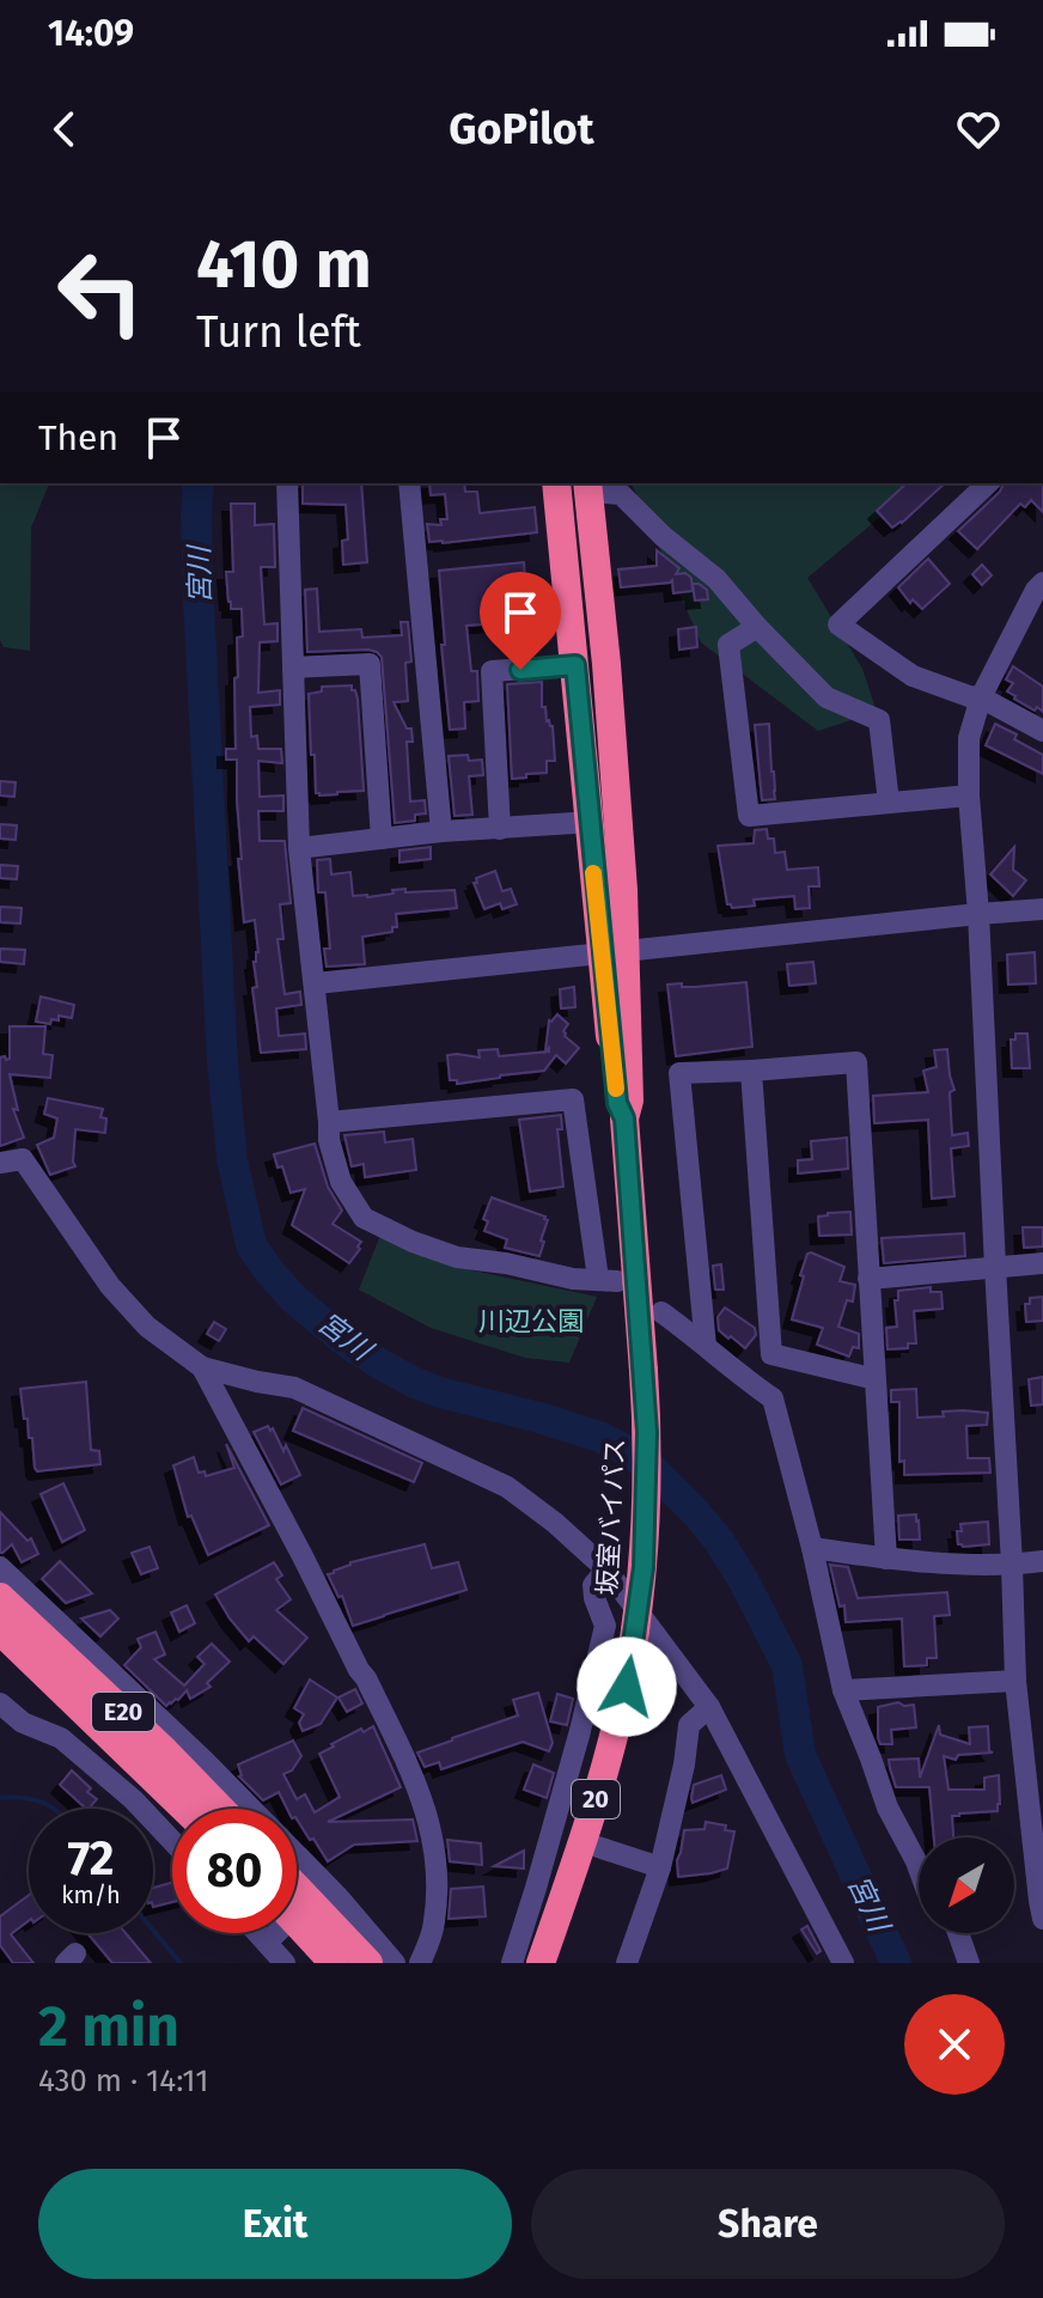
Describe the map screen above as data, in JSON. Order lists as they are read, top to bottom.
{
  "streets": {
    "highway": ["坂室バイパス", "E20", "20"]
  },
  "water": ["宮川"],
  "parks": ["川辺公園"],
  "north": "bottom left",
  "page": {
    "status": "14:09",
    "header": "GoPilot",
    "turn": ["410 m", "Turn left"],
    "then": "Then",
    "speed": "72 km/h",
    "limit": "80",
    "heading": ["2 min", "430 m · 14:11"],
    "buttons": ["Exit", "Share"]
  }
}
